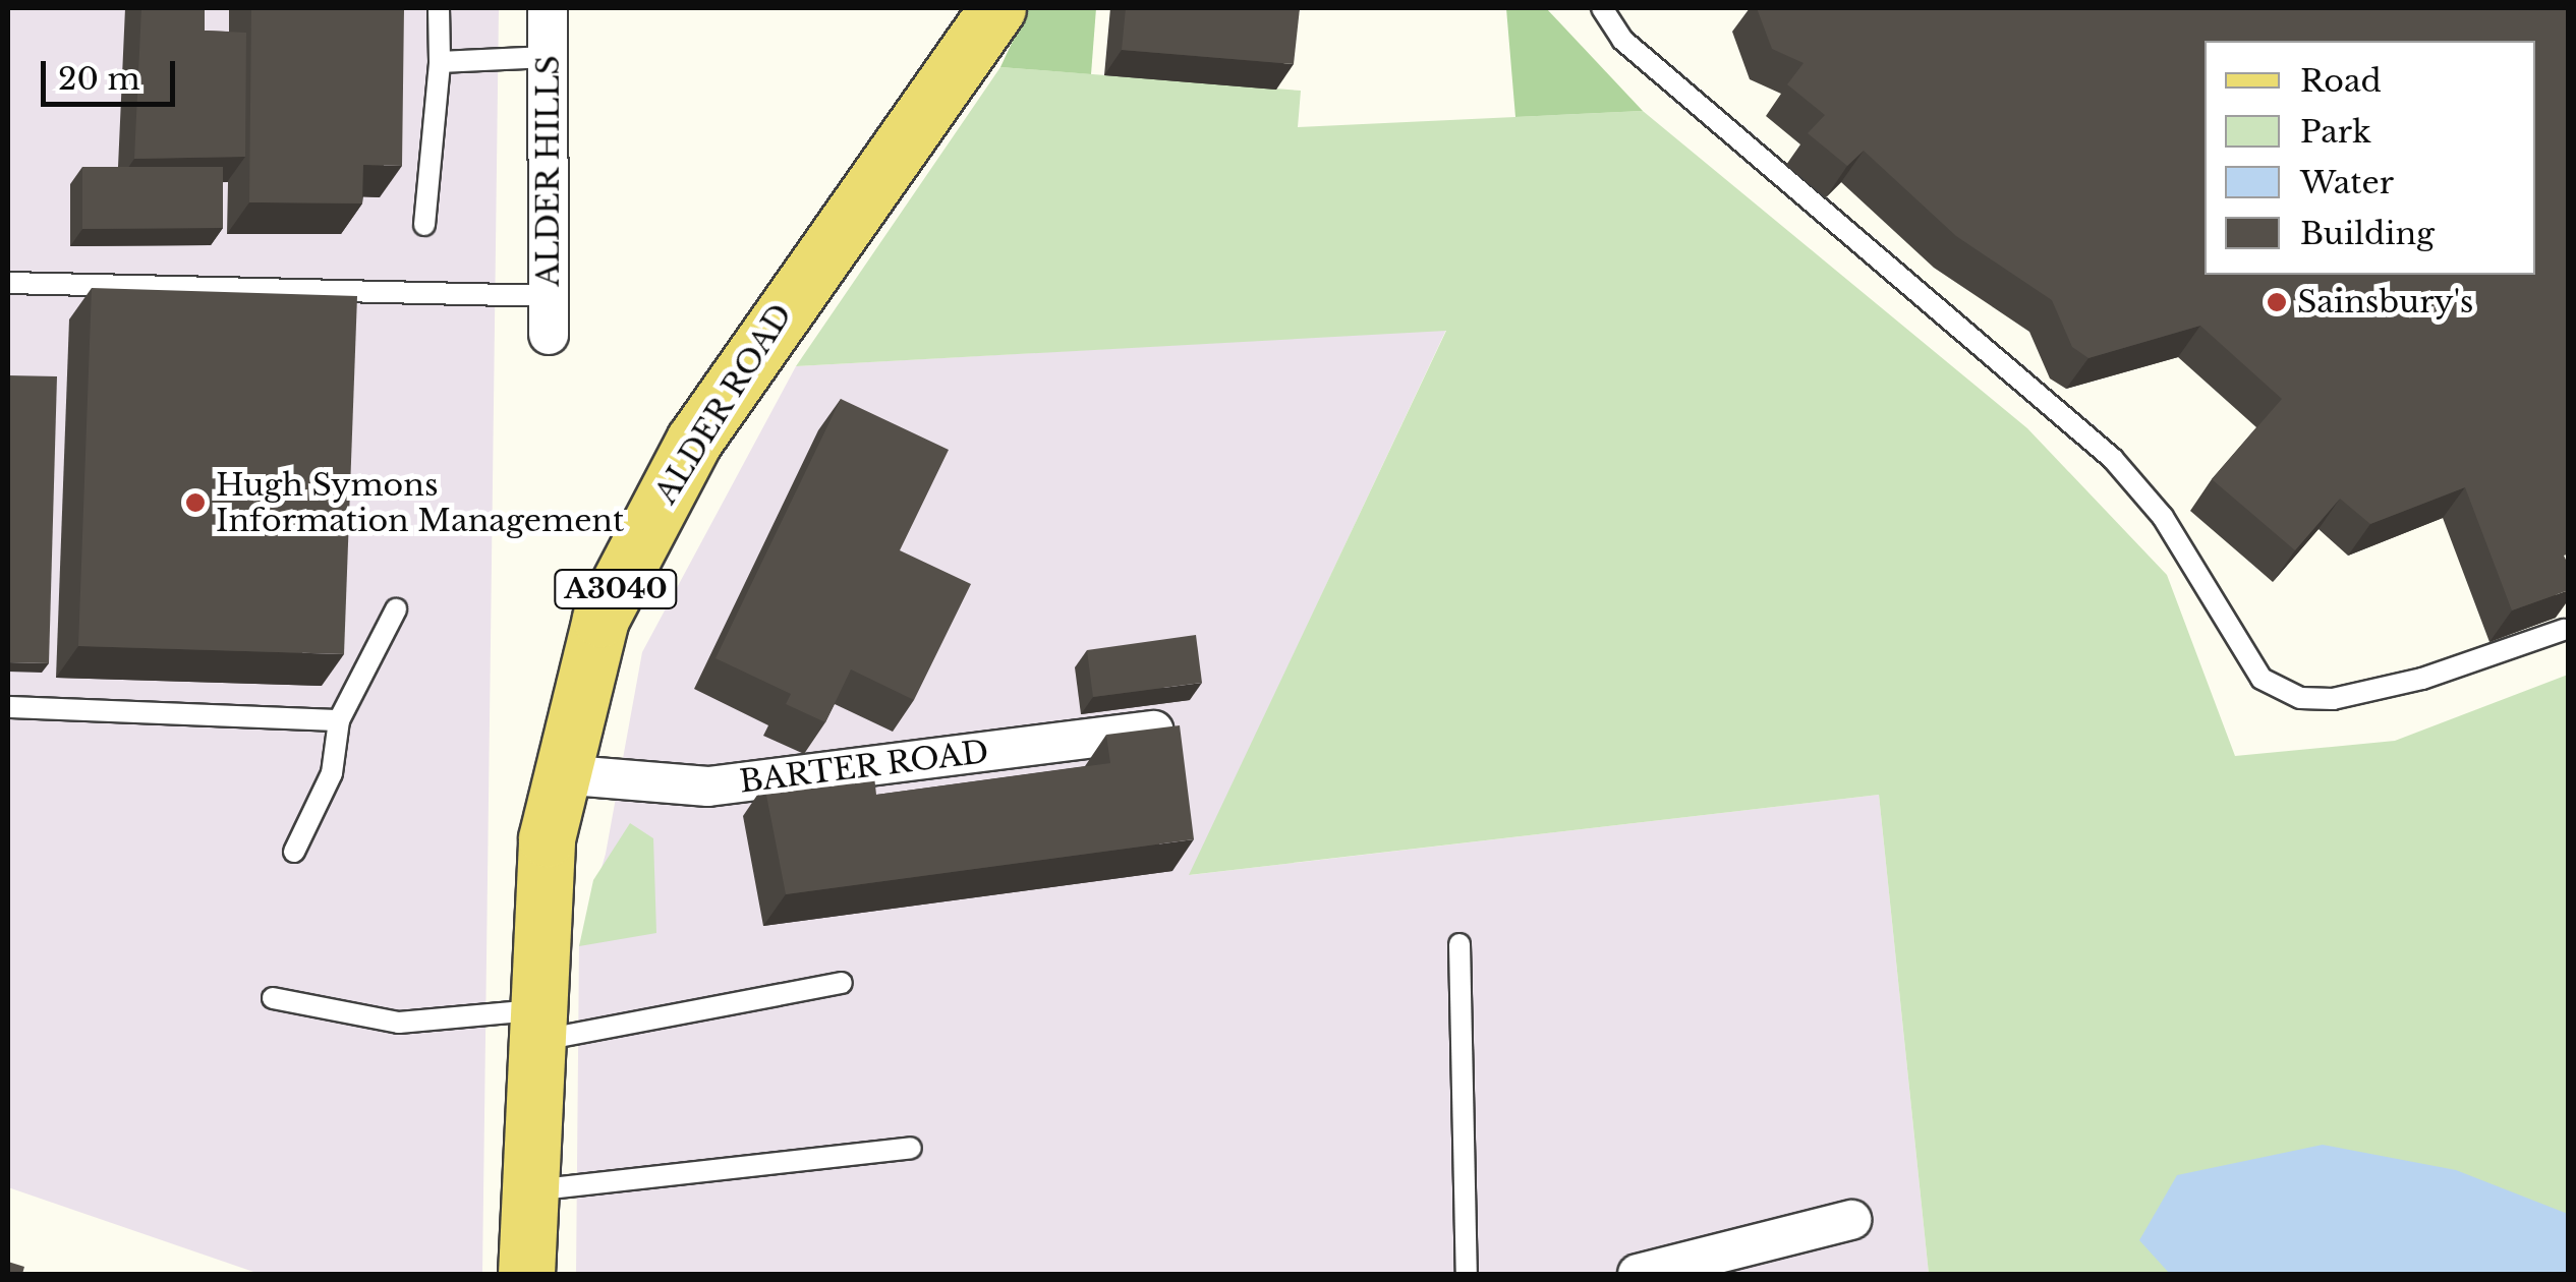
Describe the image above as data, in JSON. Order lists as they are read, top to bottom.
{
  "streets": {
    "main road": ["ALDER ROAD", "A3040"],
    "street": ["ALDER HILLS", "BARTER ROAD"]
  },
  "crossings": [
    ["ALDER ROAD", "BARTER ROAD"]
  ],
  "places": ["Sainsbury's", "Hugh Symons Information Management"],
  "legend": [
    "Road",
    "Park",
    "Water",
    "Building"
  ],
  "scale_bar": "20 m"
}
